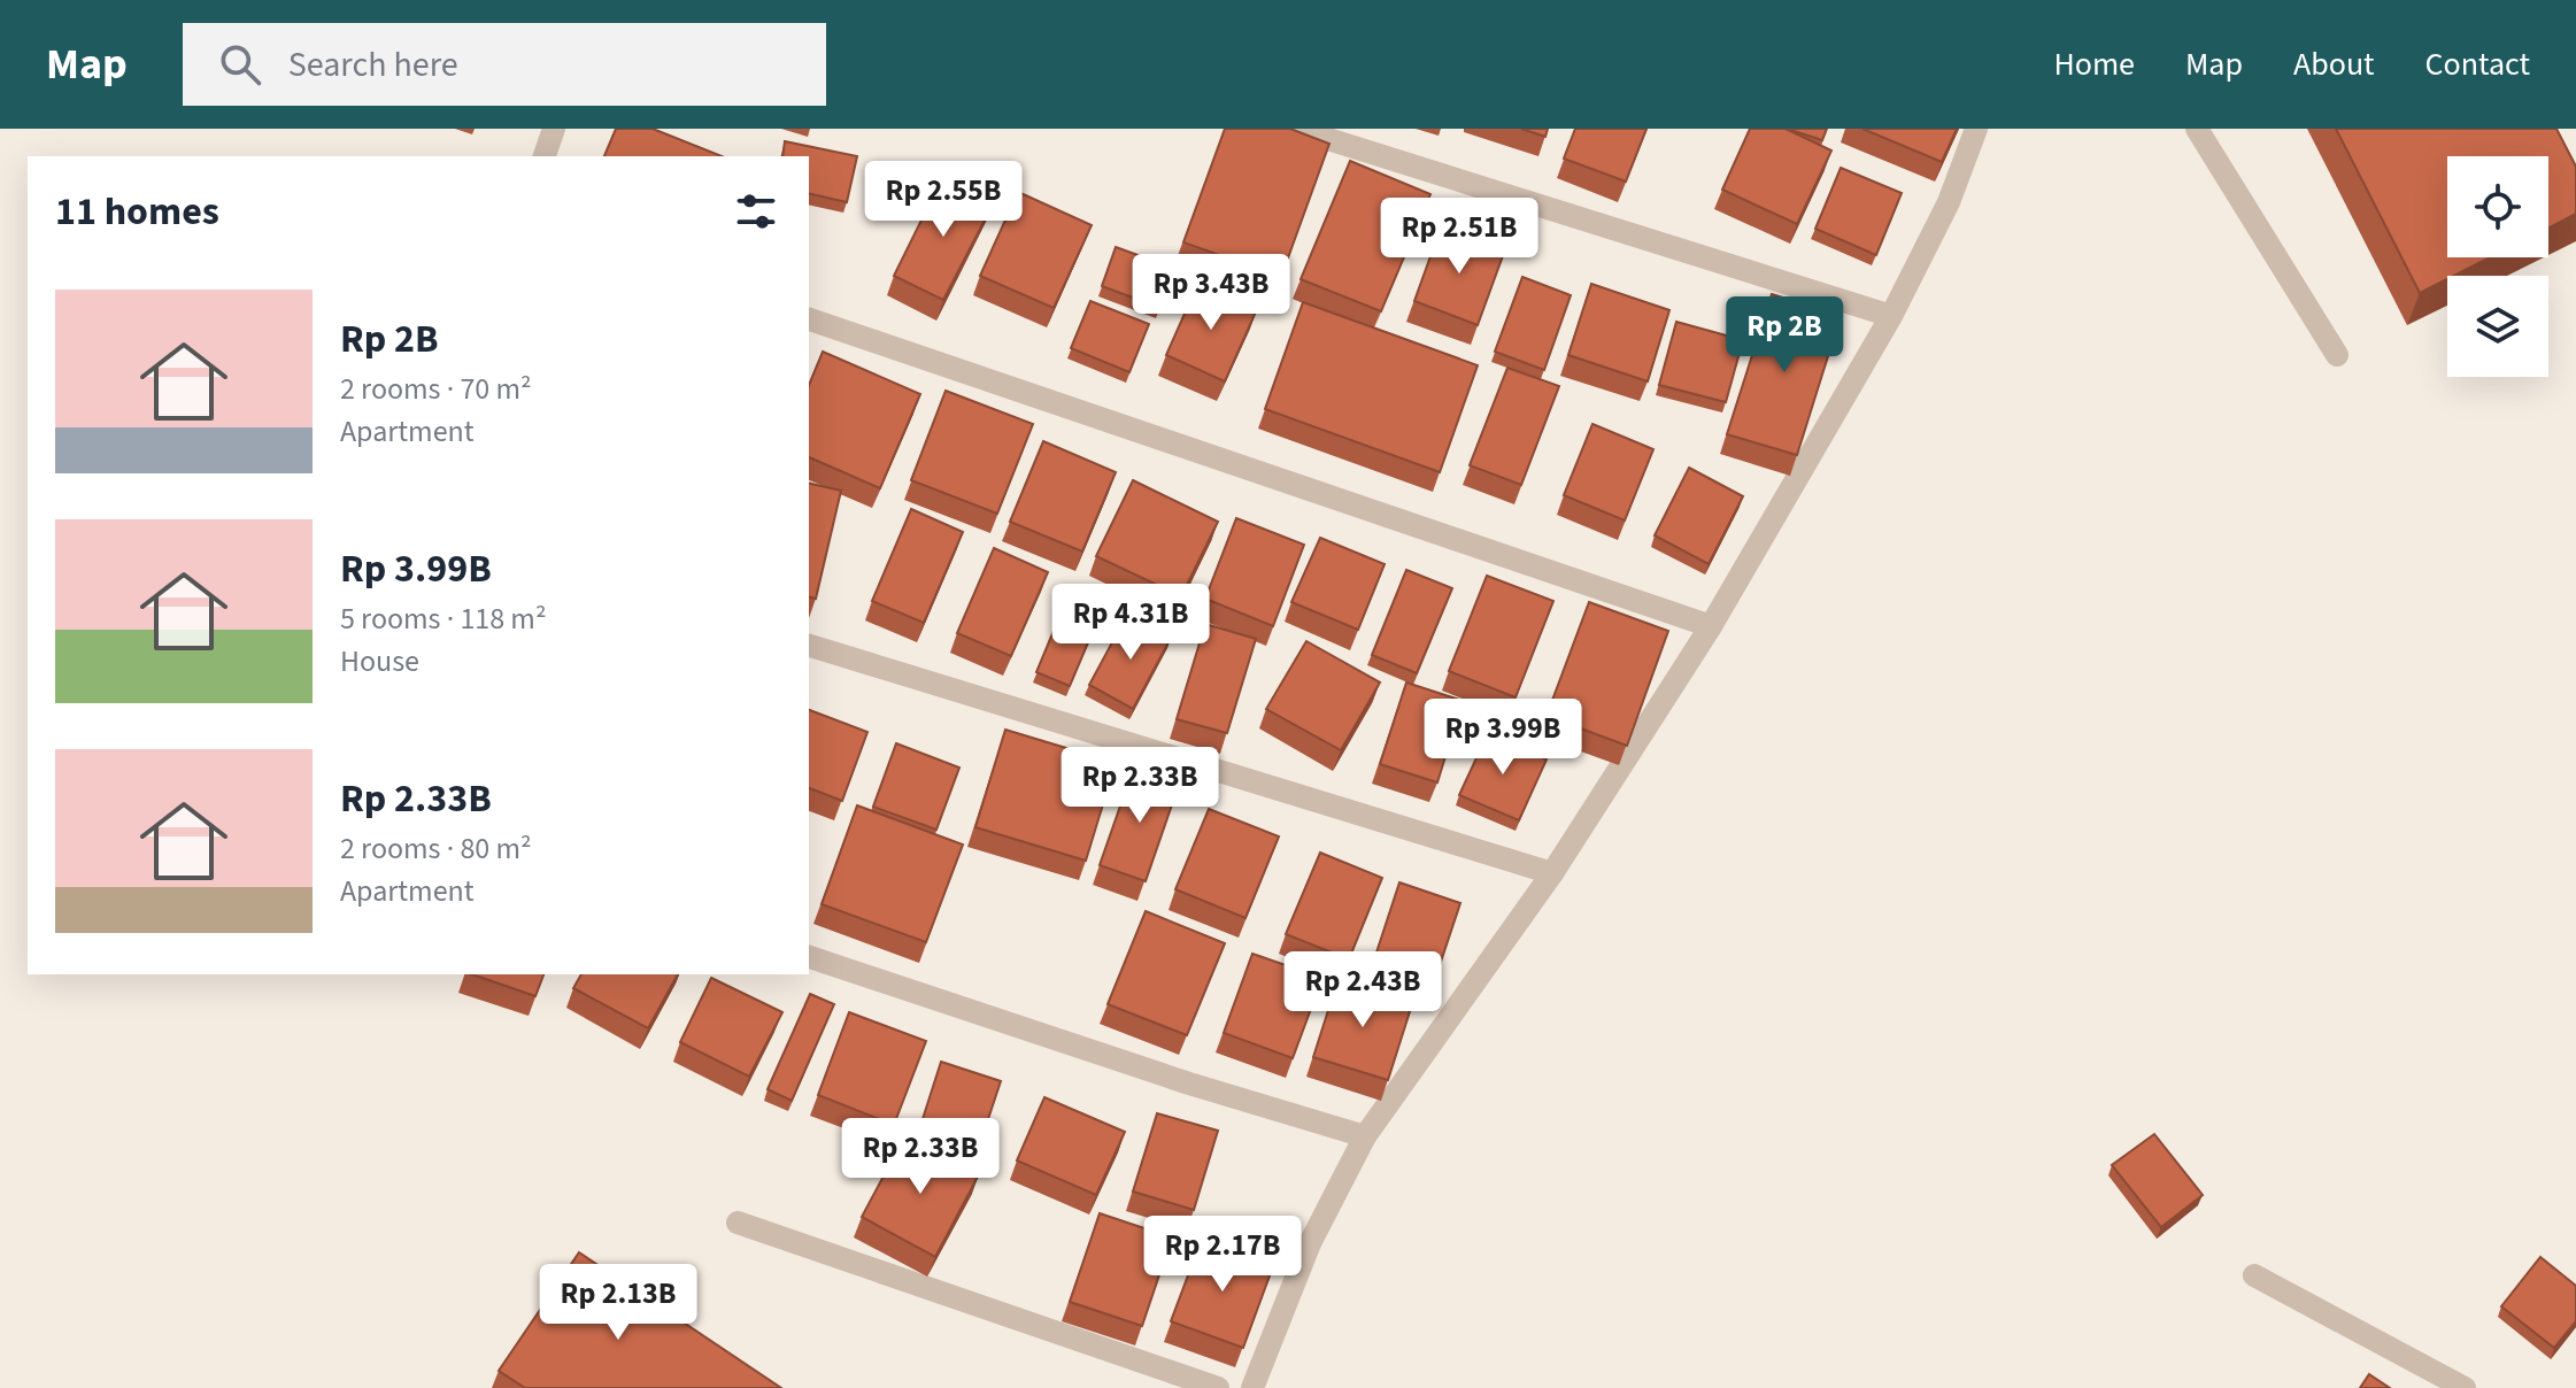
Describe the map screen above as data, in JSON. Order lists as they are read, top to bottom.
{
  "page": {
    "header": "Map",
    "search": "Search here",
    "nav": [
      "Home",
      "Map",
      "About",
      "Contact"
    ],
    "heading": "11 homes",
    "price": [
      "Rp 2.55B",
      "Rp 2.51B",
      "Rp 3.43B",
      "Rp 2B",
      "Rp 4.31B",
      "Rp 3.99B",
      "Rp 2.33B",
      "Rp 2.43B",
      "Rp 2.33B",
      "Rp 2.17B",
      "Rp 2.13B"
    ],
    "list": [
      {
        "name": "Rp 2B",
        "note": "2 rooms · 70 m² · Apartment"
      },
      {
        "name": "Rp 3.99B",
        "note": "5 rooms · 118 m² · House"
      },
      {
        "name": "Rp 2.33B",
        "note": "2 rooms · 80 m² · Apartment"
      }
    ]
  }
}
